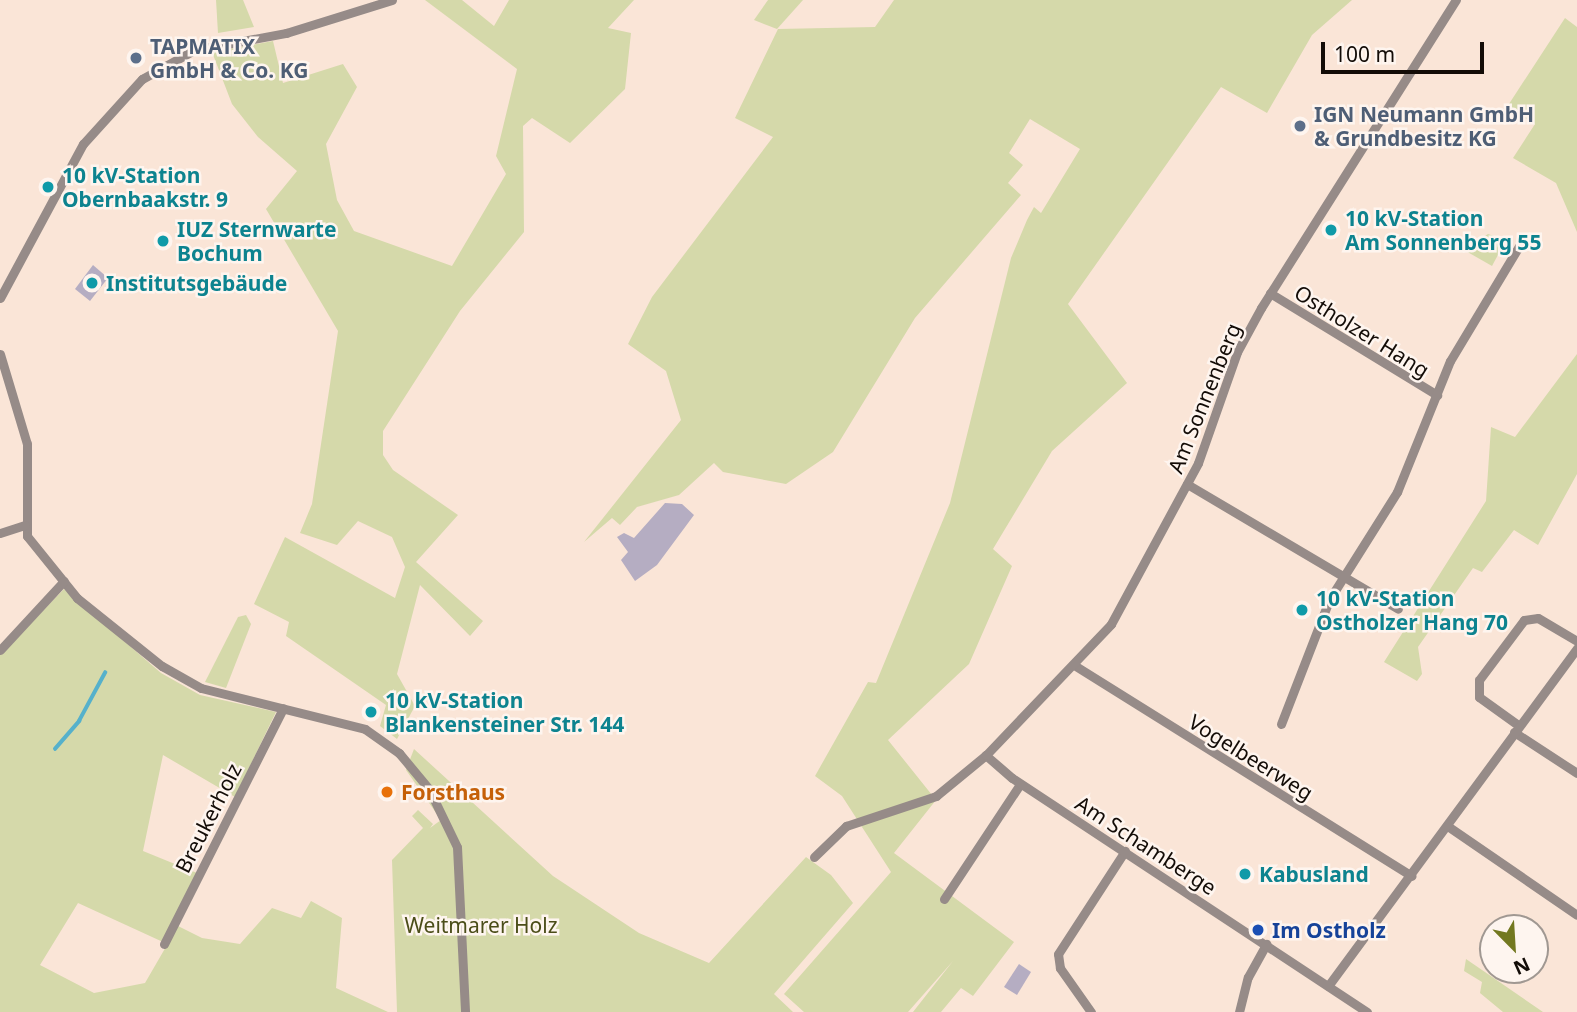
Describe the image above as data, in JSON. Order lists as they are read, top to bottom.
{
  "streets": {
    "street": [
      "Ostholzer Hang",
      "Am Sonnenberg",
      "Vogelbeerweg",
      "Breukerholz",
      "Am Schamberge"
    ]
  },
  "crossings": [
    ["Ostholzer Hang", "Am Sonnenberg"],
    ["Am Sonnenberg", "Vogelbeerweg"]
  ],
  "parks": ["Weitmarer Holz"],
  "places": [
    "TAPMATIX GmbH & Co. KG",
    "IGN Neumann GmbH & Grundbesitz KG",
    "10 kV-Station Obernbaakstr. 9",
    "10 kV-Station Am Sonnenberg 55",
    "IUZ Sternwarte Bochum",
    "Institutsgebäude",
    "10 kV-Station Ostholzer Hang 70",
    "10 kV-Station Blankensteiner Str. 144",
    "Forsthaus",
    "Kabusland",
    "Im Ostholz"
  ],
  "scale_bar": "100 m",
  "north": "bottom right"
}
